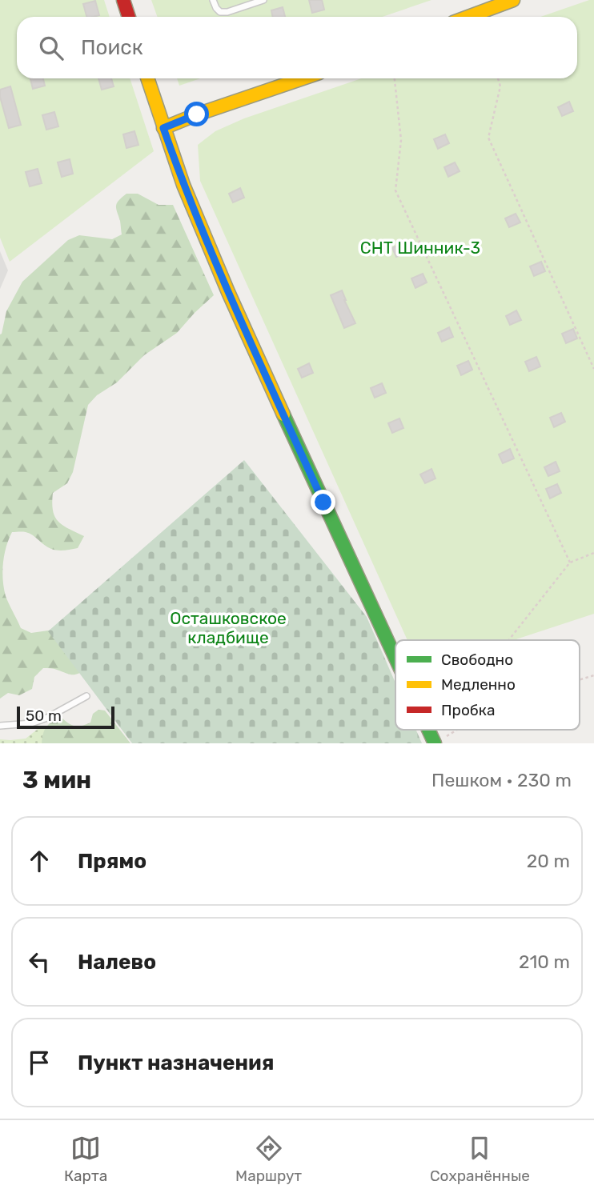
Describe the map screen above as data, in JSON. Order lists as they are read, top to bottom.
{
  "parks": ["СНТ Шинник-3", "Осташковское кладбище"],
  "legend": ["Свободно", "Медленно", "Пробка"],
  "scale_bar": "50 m",
  "page": {
    "search": "Поиск",
    "scale": "50 m",
    "heading": ["3 мин", "Пешком · 230 m"],
    "list": [
      ["Прямо", "20 m"],
      ["Налево", "210 m"],
      "Пункт назначения"
    ],
    "nav": ["Карта", "Маршрут", "Сохранённые"]
  }
}
